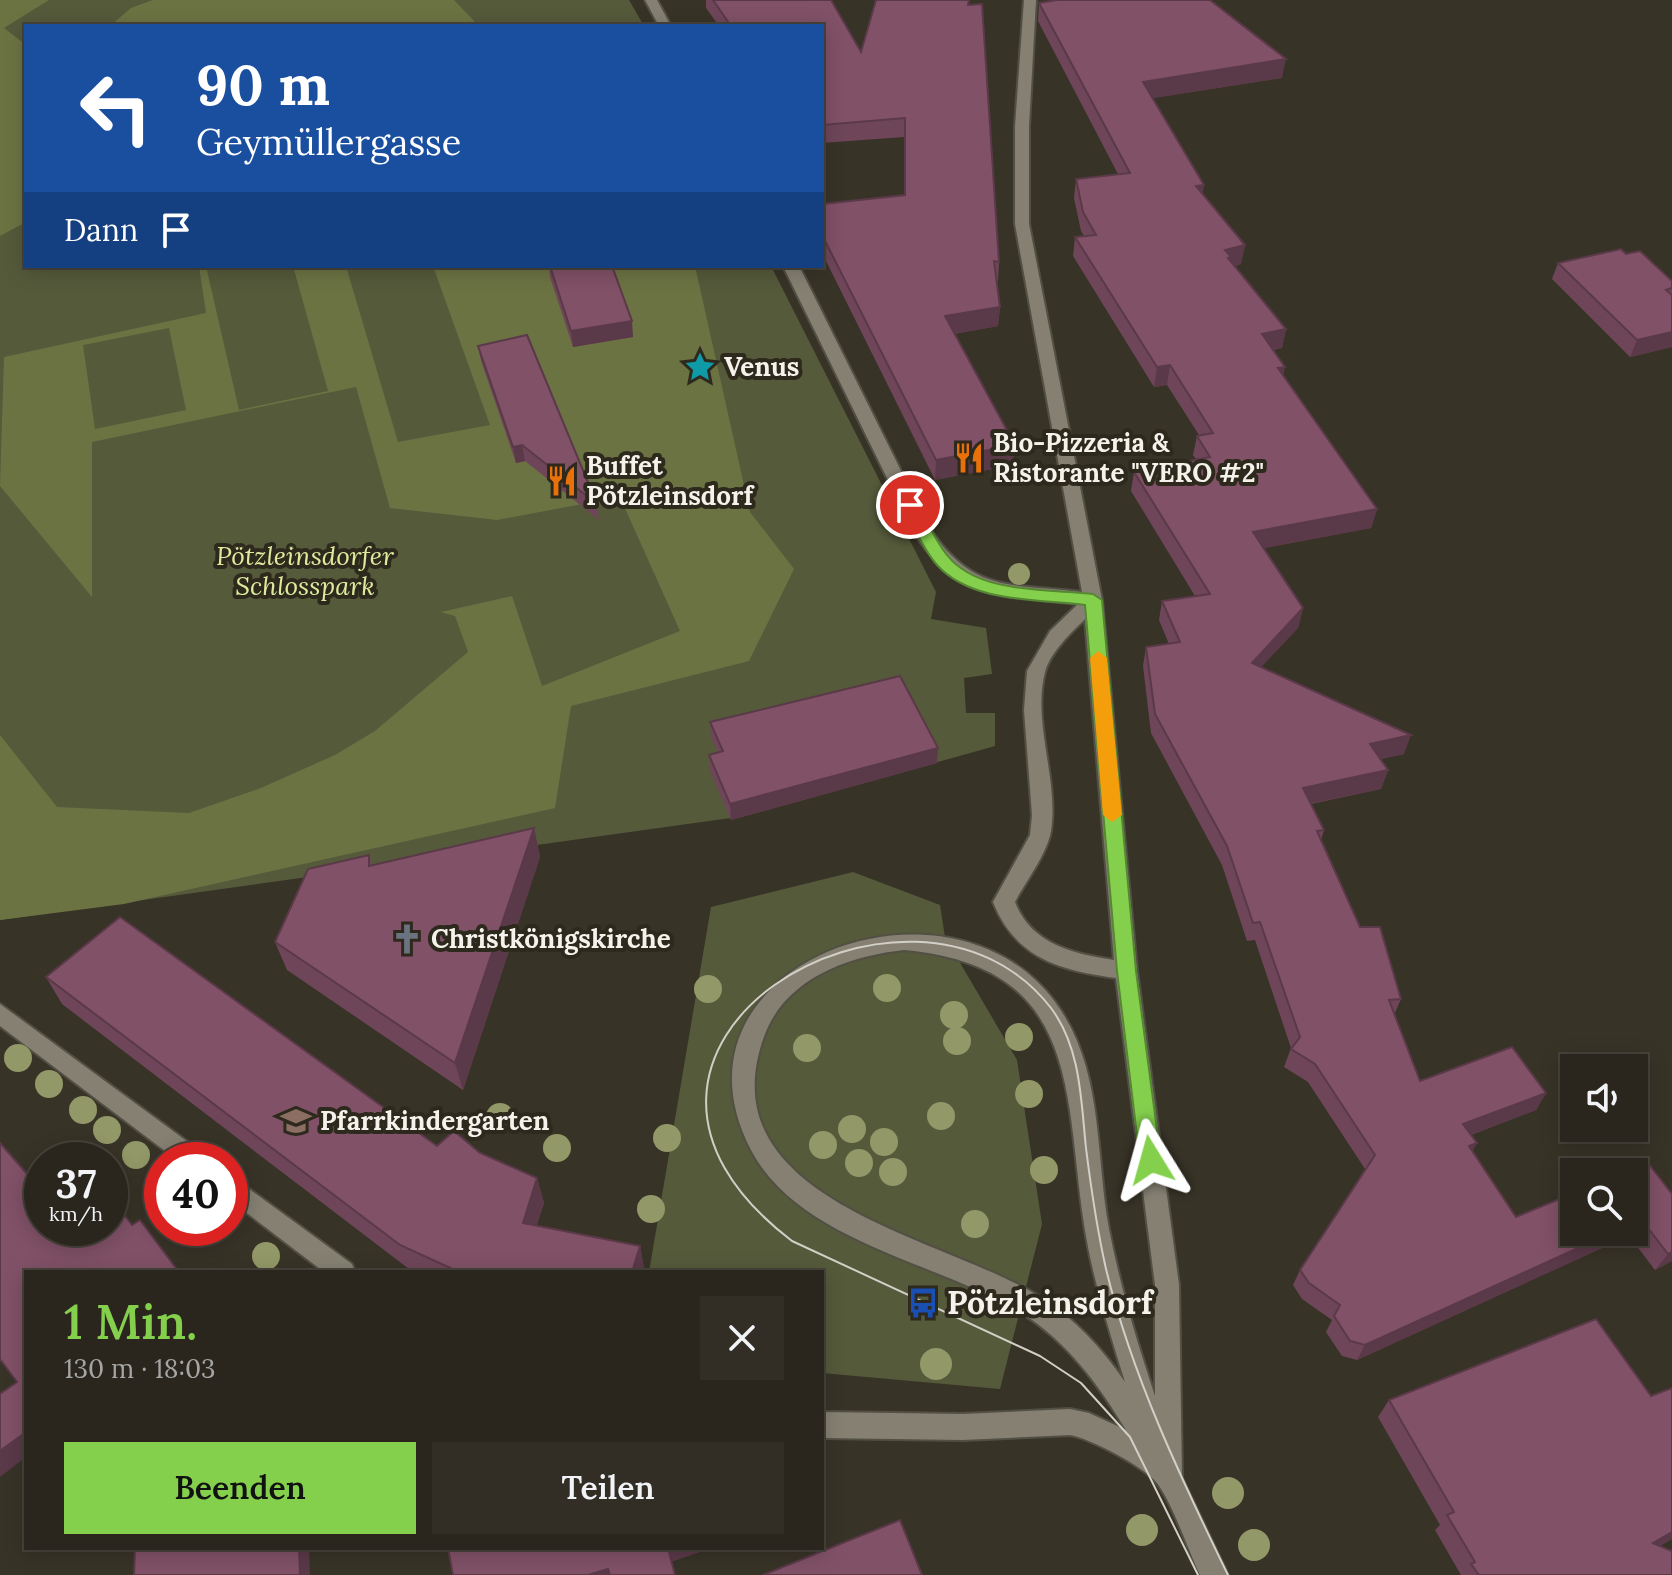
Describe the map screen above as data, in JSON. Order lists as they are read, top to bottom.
{
  "parks": ["Pötzleinsdorfer Schlosspark"],
  "places": {
    "place": ["Venus"],
    "restaurant": ["Bio-Pizzeria & Ristorante \"VERO #2\"", "Buffet Pötzleinsdorf"],
    "church": ["Christkönigskirche"],
    "school or university": ["Pfarrkindergarten"],
    "bus stop": ["Pötzleinsdorf"]
  },
  "page": {
    "turn": ["90 m", "Geymüllergasse"],
    "then": "Dann",
    "speed": "37 km/h",
    "limit": "40",
    "heading": ["1 Min.", "130 m · 18:03"],
    "buttons": ["Beenden", "Teilen"]
  }
}
